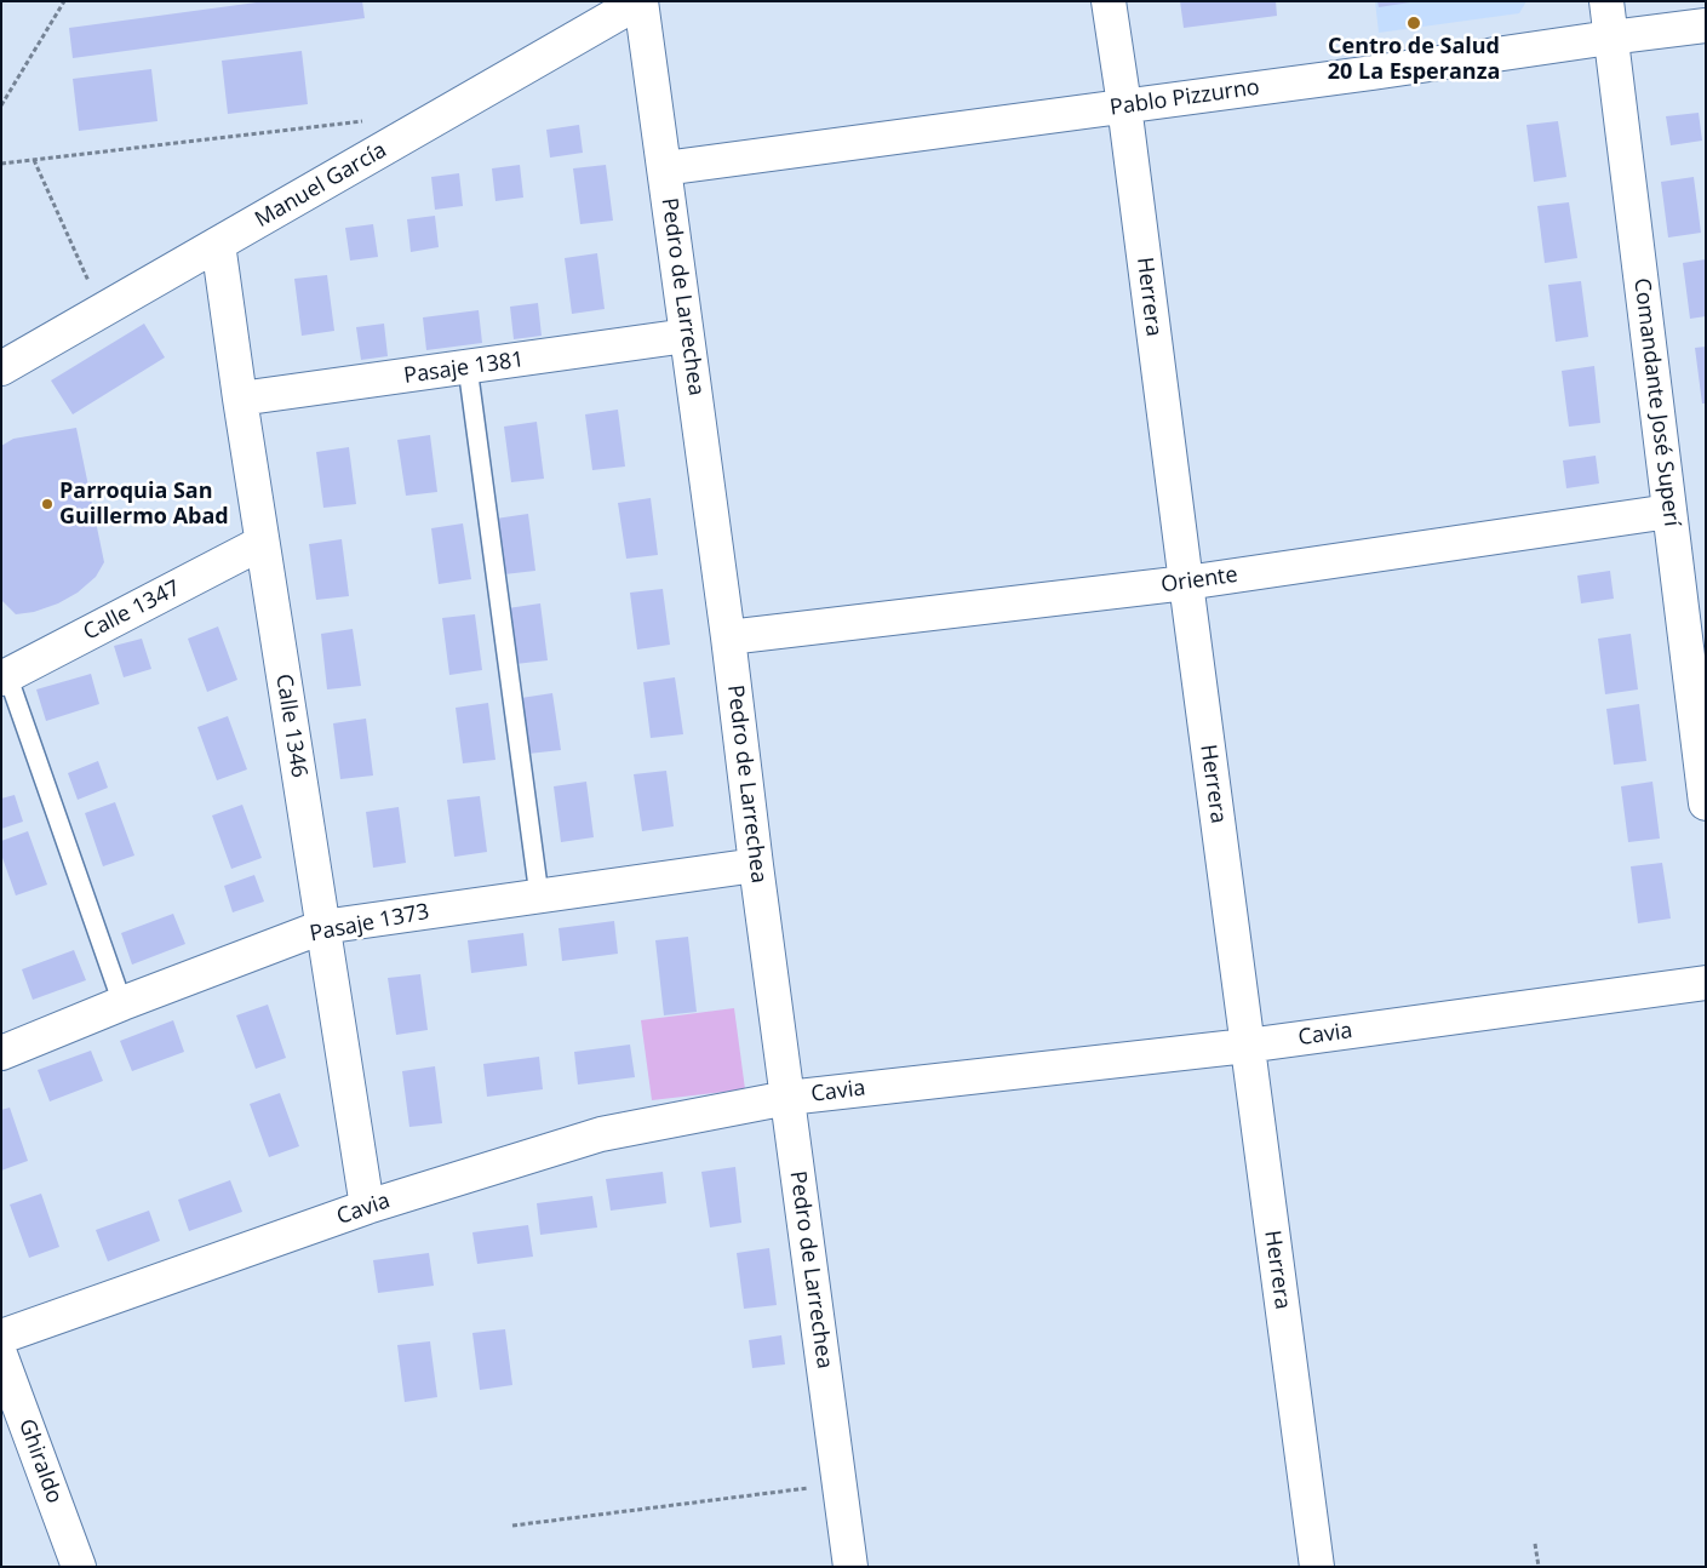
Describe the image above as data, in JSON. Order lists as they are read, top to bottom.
{
  "streets": {
    "street": [
      "Pablo Pizzurno",
      "Manuel García",
      "Pedro de Larrechea",
      "Herrera",
      "Pasaje 1381",
      "Comandante José Superí",
      "Oriente",
      "Calle 1347",
      "Calle 1346",
      "Pasaje 1373",
      "Cavia",
      "Ghiraldo"
    ]
  },
  "crossings": [
    ["Pablo Pizzurno", "Pedro de Larrechea"],
    ["Pablo Pizzurno", "Herrera"],
    ["Pablo Pizzurno", "Comandante José Superí"],
    ["Manuel García", "Pedro de Larrechea"],
    ["Manuel García", "Calle 1346"],
    ["Pedro de Larrechea", "Pasaje 1381"],
    ["Pedro de Larrechea", "Oriente"],
    ["Pedro de Larrechea", "Pasaje 1373"],
    ["Pedro de Larrechea", "Cavia"],
    ["Herrera", "Oriente"],
    ["Herrera", "Cavia"],
    ["Pasaje 1381", "Calle 1346"],
    ["Comandante José Superí", "Oriente"],
    ["Calle 1347", "Calle 1346"],
    ["Calle 1346", "Pasaje 1373"],
    ["Calle 1346", "Cavia"]
  ],
  "places": ["Centro de Salud 20 La Esperanza", "Parroquia San Guillermo Abad"]
}
